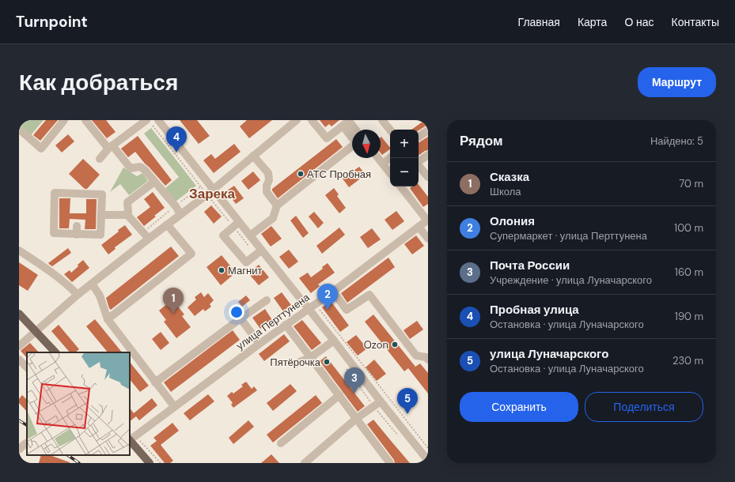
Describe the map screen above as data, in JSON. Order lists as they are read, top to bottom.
{
  "streets": {
    "street": ["улица Перттунена"]
  },
  "districts": ["Зарека"],
  "places": [
    "АТС Пробная",
    "Магнит",
    "Ozon",
    "Пятёрочка"
  ],
  "north": "bottom",
  "page": {
    "header": "Turnpoint",
    "nav": [
      "Главная",
      "Карта",
      "О нас",
      "Контакты"
    ],
    "buttons": [
      "Маршрут",
      ["Сохранить", "Поделиться"]
    ],
    "title": "Как добраться",
    "heading": ["Рядом", "Найдено: 5"],
    "pins": [
      "4",
      "2",
      "1",
      "3",
      "5"
    ],
    "map_buttons": ["+", "−"],
    "list": [
      {
        "mark": "1",
        "name": "Сказка",
        "note": "Школа",
        "value": "70 m"
      },
      {
        "mark": "2",
        "name": "Олония",
        "note": "Супермаркет · улица Перттунена",
        "value": "100 m"
      },
      {
        "mark": "3",
        "name": "Почта России",
        "note": "Учреждение · улица Луначарского",
        "value": "160 m"
      },
      {
        "mark": "4",
        "name": "Пробная улица",
        "note": "Остановка · улица Луначарского",
        "value": "190 m"
      },
      {
        "mark": "5",
        "name": "улица Луначарского",
        "note": "Остановка · улица Луначарского",
        "value": "230 m"
      }
    ]
  }
}
